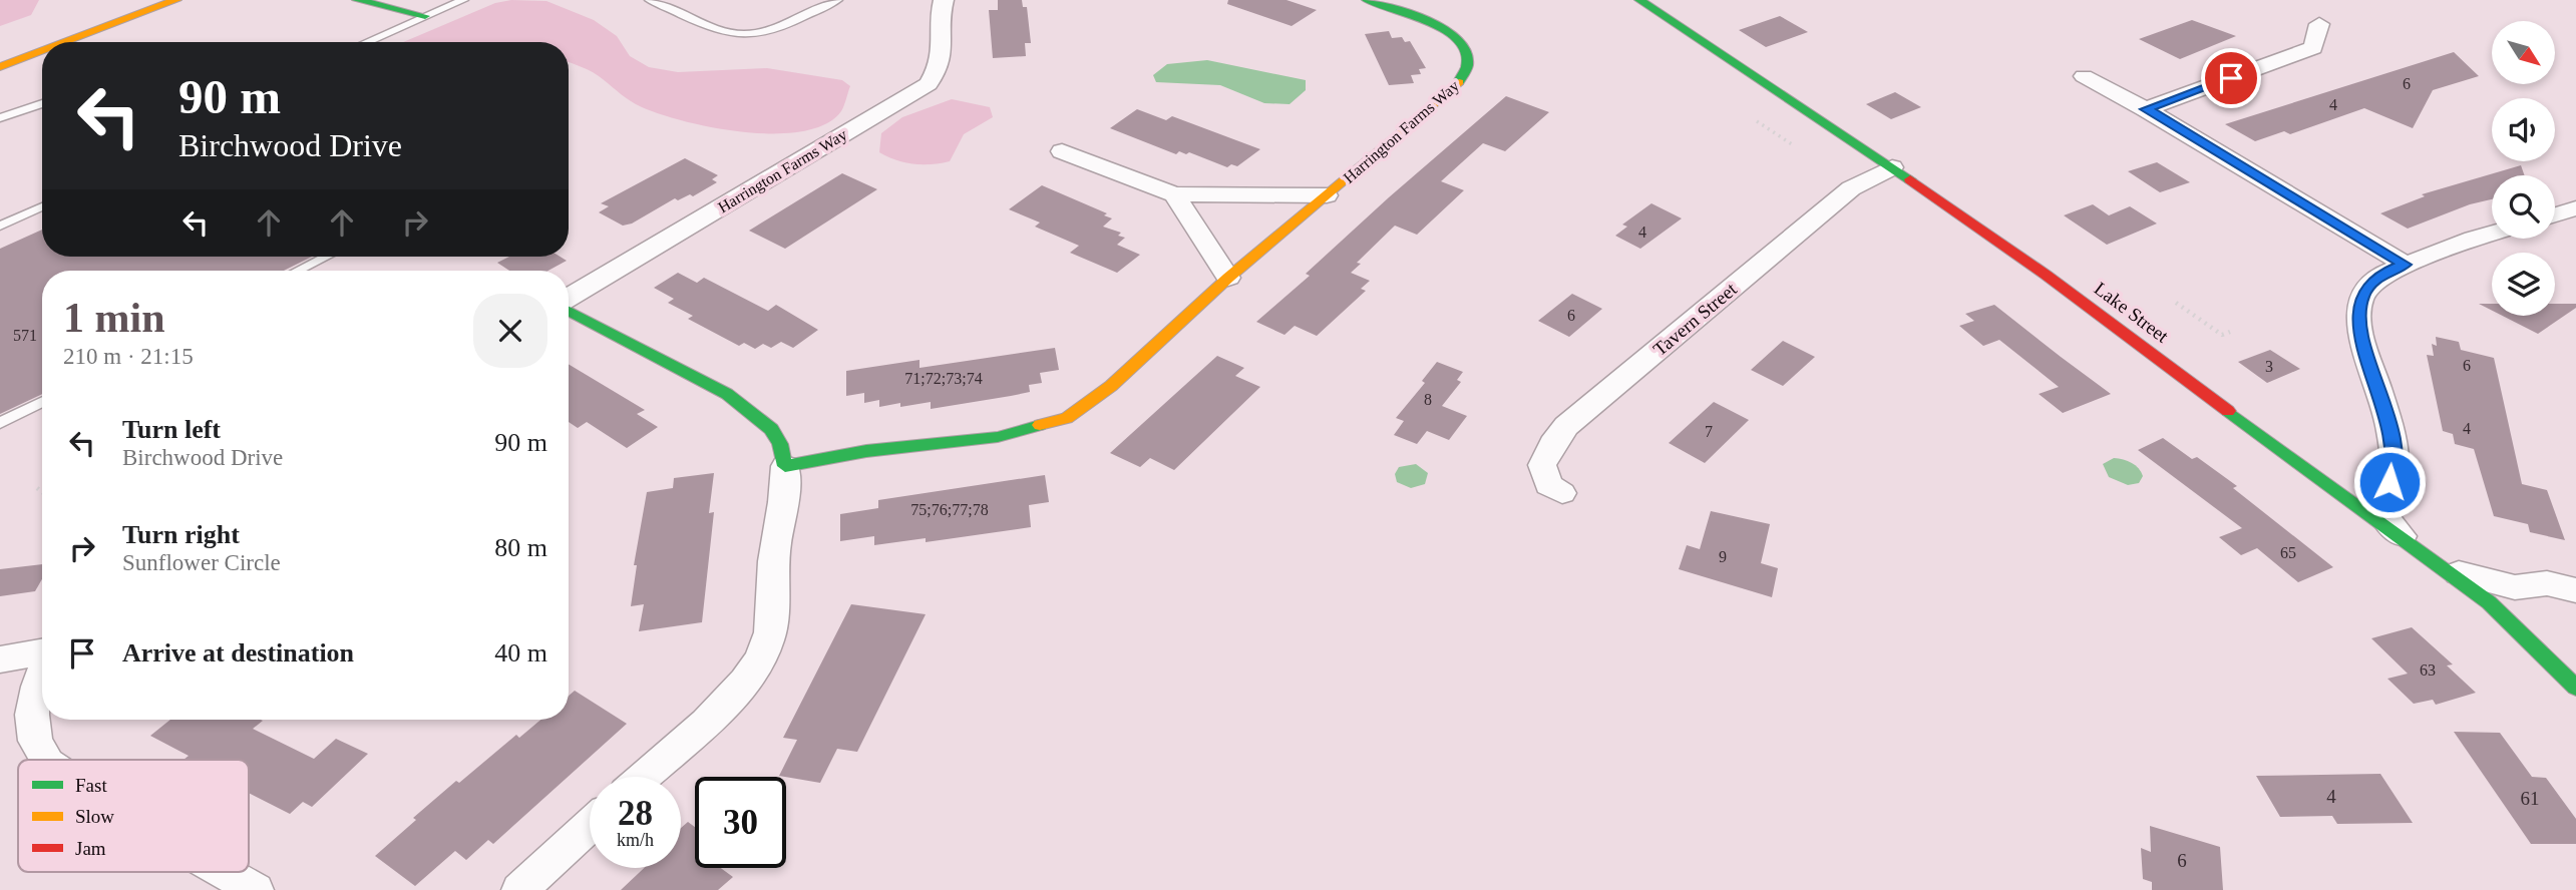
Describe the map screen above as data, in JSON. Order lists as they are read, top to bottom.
{
  "streets": {
    "main road": ["Harrington Farms Way", "Lake Street"],
    "street": ["Tavern Street"]
  },
  "crossings": [
    ["Lake Street", "Tavern Street"]
  ],
  "house_numbers": [
    "6",
    "4",
    "4",
    "6",
    "571",
    "6",
    "3",
    "71;72;73;74",
    "8",
    "4",
    "7",
    "75;76;77;78",
    "65",
    "9",
    "63",
    "4",
    "61",
    "6"
  ],
  "legend": ["Fast", "Slow", "Jam"],
  "north": "bottom right",
  "page": {
    "turn": ["90 m", "Birchwood Drive"],
    "heading": ["1 min", "210 m · 21:15"],
    "list": [
      {
        "name": "Turn left",
        "note": "Birchwood Drive",
        "value": "90 m"
      },
      {
        "name": "Turn right",
        "note": "Sunflower Circle",
        "value": "80 m"
      },
      {
        "name": "Arrive at destination",
        "value": "40 m"
      }
    ],
    "speed": "28 km/h",
    "limit": "30"
  }
}
